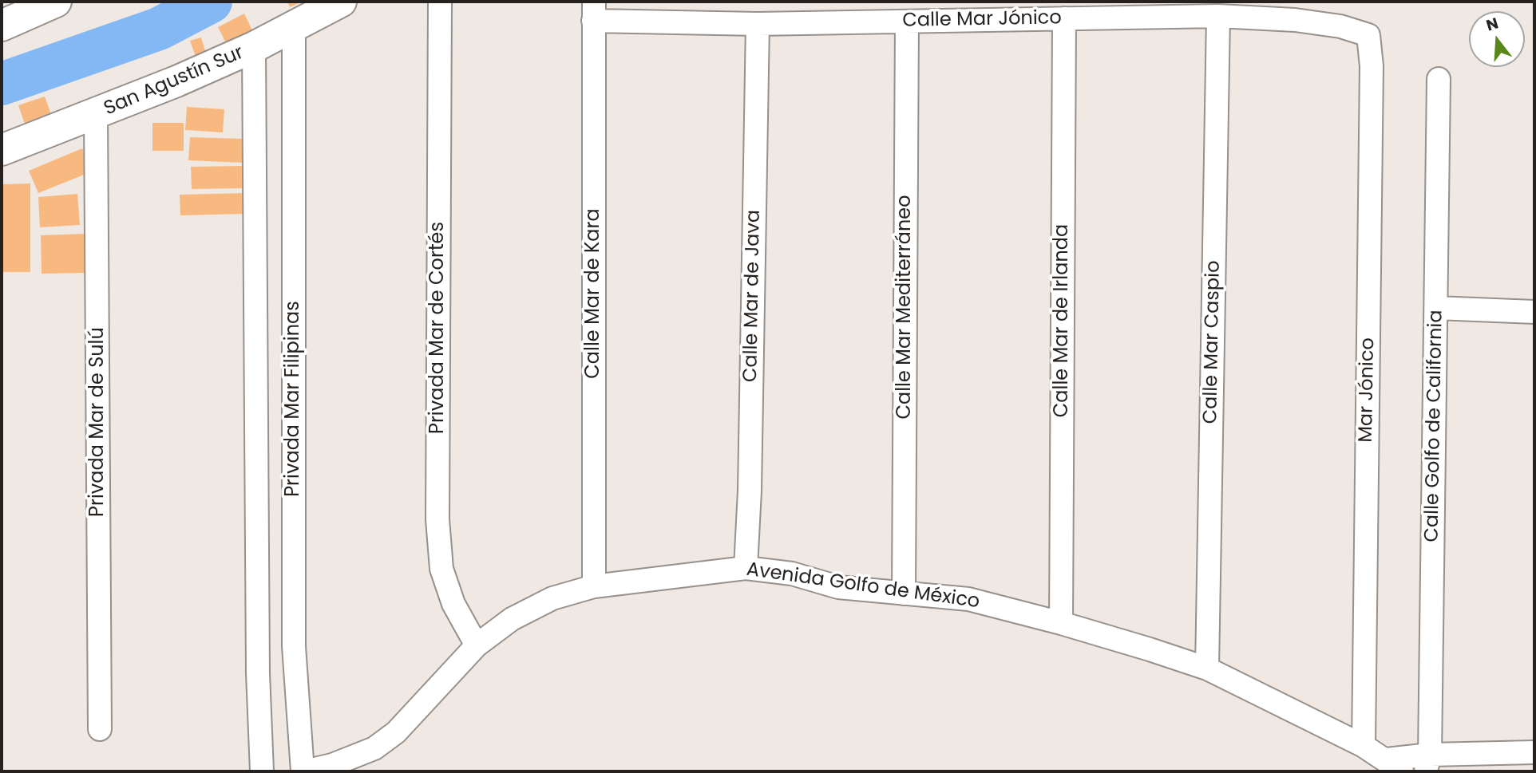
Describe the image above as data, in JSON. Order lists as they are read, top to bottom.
{
  "streets": {
    "main road": ["San Agustín Sur"],
    "street": [
      "Calle Mar Jónico",
      "Calle Mar de Kara",
      "Calle Mar de Java",
      "Calle Mar Mediterráneo",
      "Calle Mar de Irlanda",
      "Privada Mar de Cortés",
      "Calle Mar Caspio",
      "Mar Jónico",
      "Privada Mar Filipinas",
      "Privada Mar de Sulú",
      "Calle Golfo de California",
      "Avenida Golfo de México"
    ]
  },
  "crossings": [
    ["Calle Mar Jónico", "Calle Mar de Kara"],
    ["Calle Mar Jónico", "Calle Mar de Java"],
    ["Calle Mar Jónico", "Calle Mar Mediterráneo"],
    ["Calle Mar Jónico", "Calle Mar de Irlanda"],
    ["Calle Mar Jónico", "Calle Mar Caspio"],
    ["Calle Mar Jónico", "Mar Jónico"],
    ["San Agustín Sur", "Privada Mar Filipinas"],
    ["San Agustín Sur", "Privada Mar de Sulú"],
    ["Calle Mar de Kara", "Avenida Golfo de México"],
    ["Calle Mar de Java", "Avenida Golfo de México"],
    ["Calle Mar Mediterráneo", "Avenida Golfo de México"],
    ["Calle Mar de Irlanda", "Avenida Golfo de México"],
    ["Privada Mar de Cortés", "Avenida Golfo de México"],
    ["Calle Mar Caspio", "Avenida Golfo de México"],
    ["Mar Jónico", "Avenida Golfo de México"],
    ["Privada Mar Filipinas", "Avenida Golfo de México"],
    ["Calle Golfo de California", "Avenida Golfo de México"]
  ],
  "north": "top"
}
